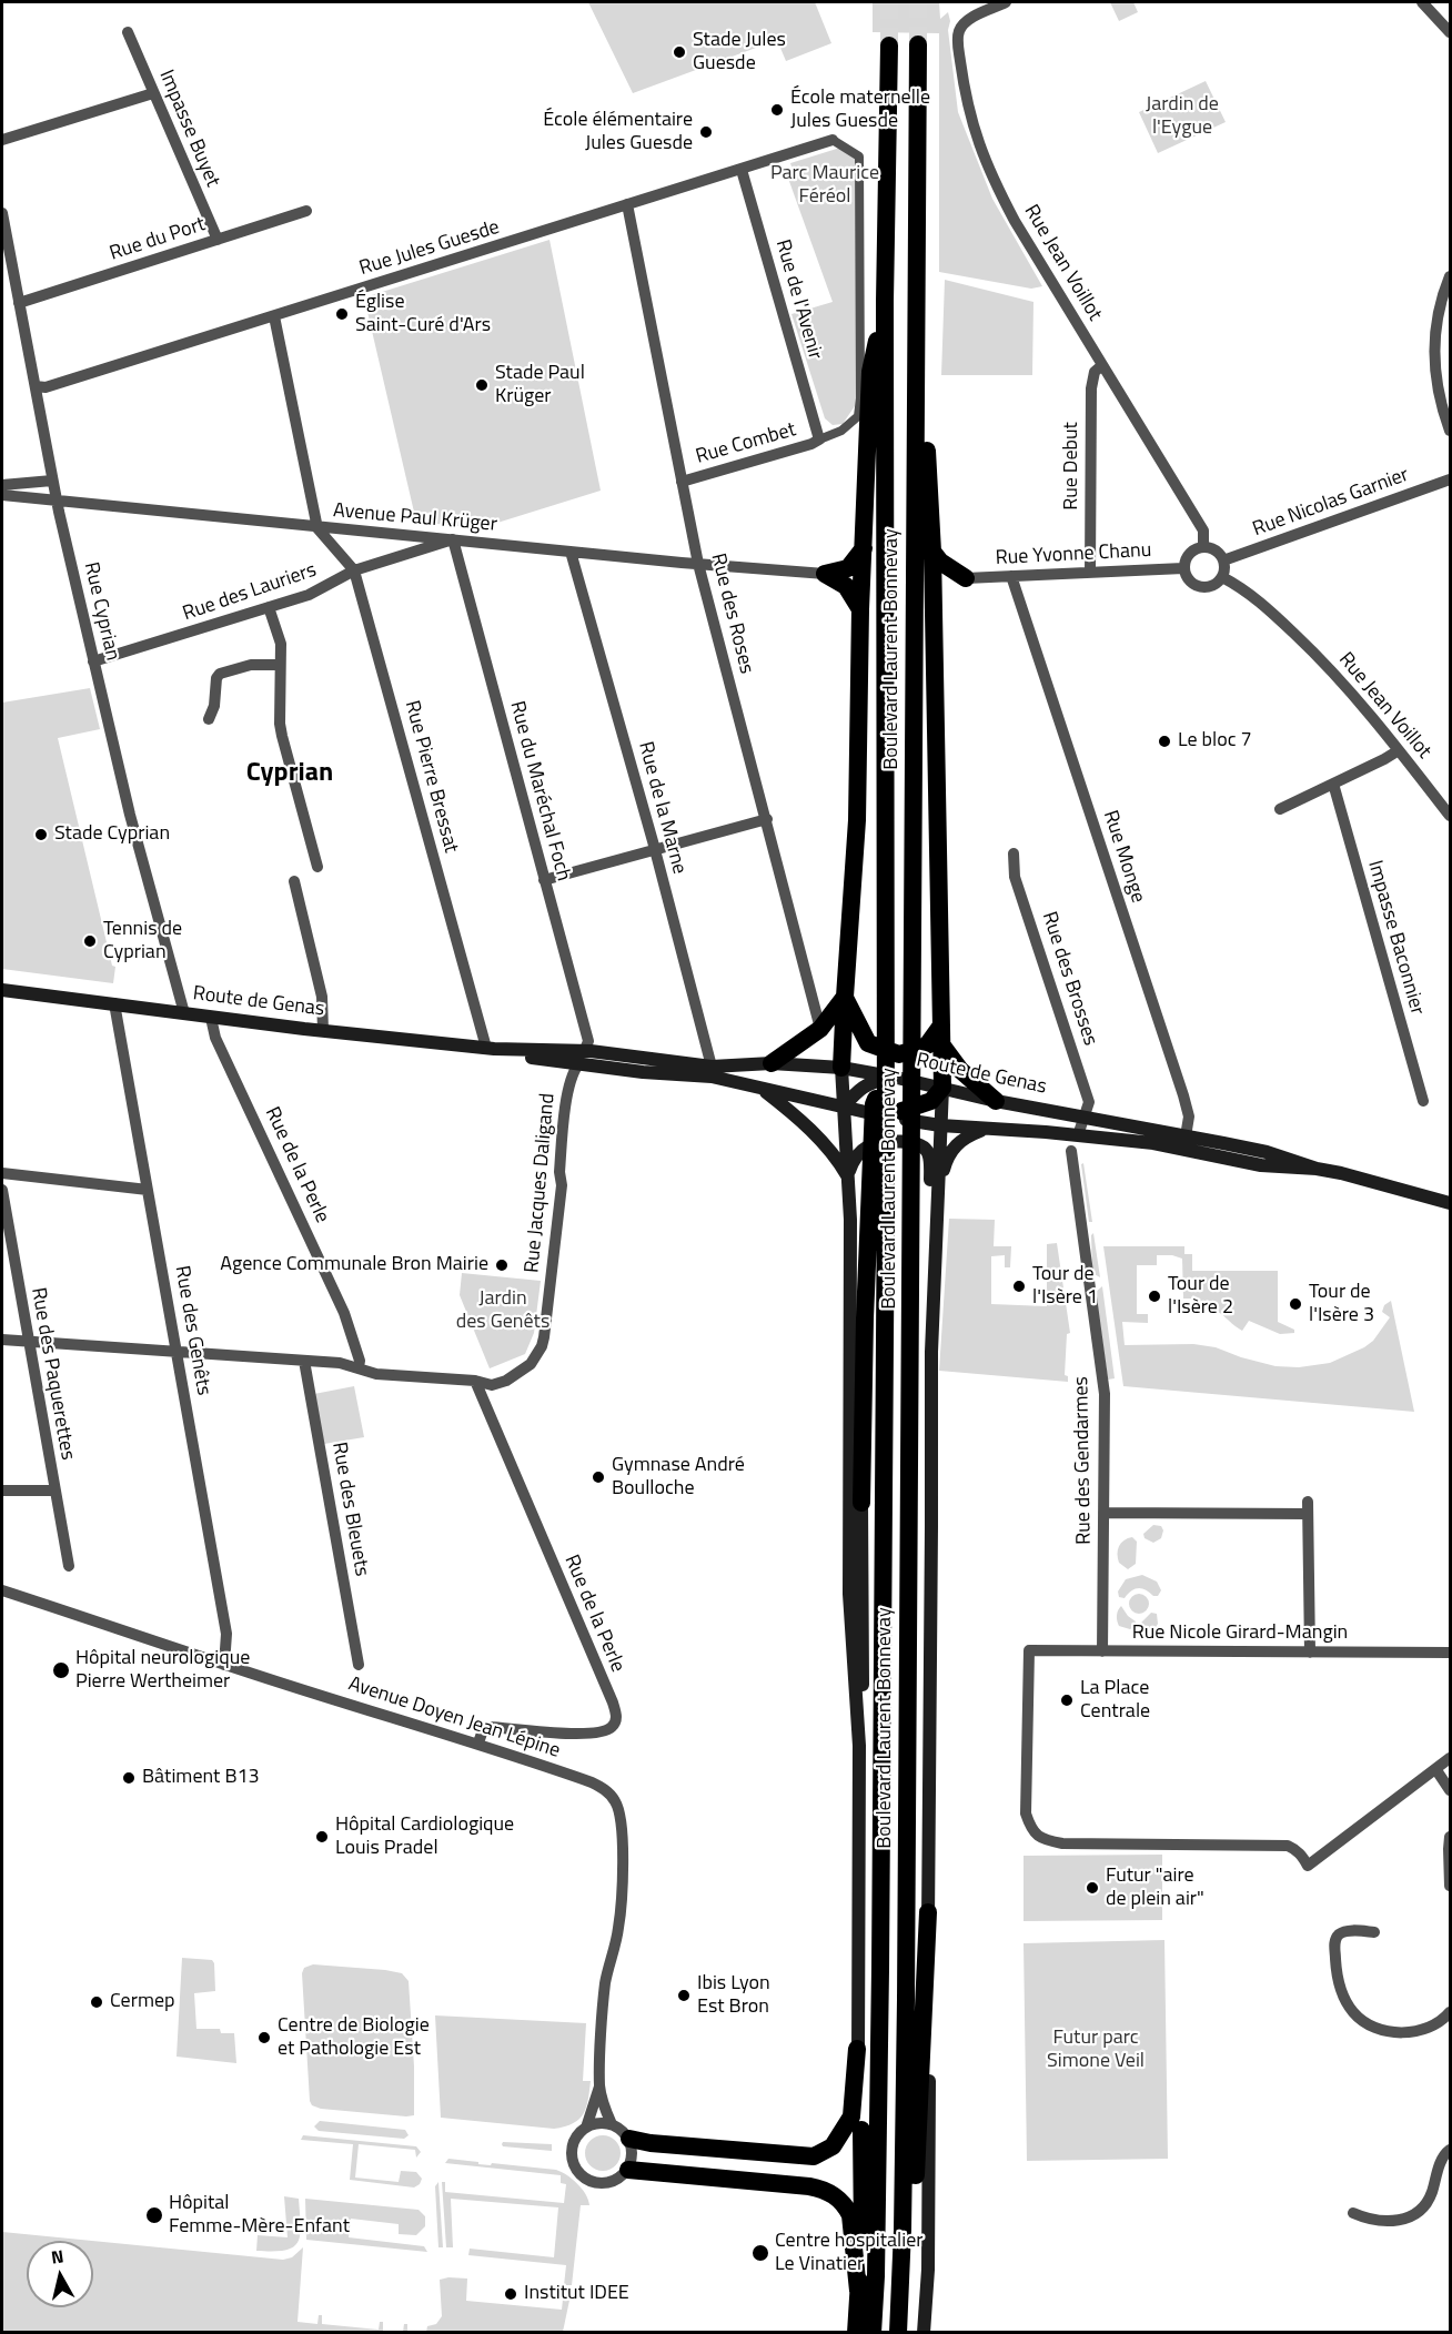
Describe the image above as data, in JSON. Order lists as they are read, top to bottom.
{
  "streets": {
    "highway": ["Boulevard Laurent Bonnevay"],
    "main road": ["Route de Genas"],
    "street": [
      "Impasse Buyet",
      "Rue du Port",
      "Rue Jules Guesde",
      "Rue Jean Voillot",
      "Rue de l'Avenir",
      "Rue Combet",
      "Rue Debut",
      "Rue Nicolas Garnier",
      "Avenue Paul Krüger",
      "Rue Yvonne Chanu",
      "Rue des Lauriers",
      "Rue Cyprian",
      "Rue des Roses",
      "Rue Pierre Bressat",
      "Rue du Maréchal Foch",
      "Rue de la Marne",
      "Rue Monge",
      "Impasse Baconnier",
      "Rue des Brosses",
      "Rue de la Perle",
      "Rue Jacques Daligand",
      "Rue des Genêts",
      "Rue des Paquerettes",
      "Rue des Gendarmes",
      "Rue des Bleuets",
      "Rue Nicole Girard-Mangin",
      "Avenue Doyen Jean Lépine"
    ]
  },
  "crossings": [
    ["Impasse Buyet", "Rue du Port"],
    ["Rue du Port", "Rue Cyprian"],
    ["Rue Jules Guesde", "Rue de l'Avenir"],
    ["Rue Jules Guesde", "Rue Cyprian"],
    ["Rue Jules Guesde", "Rue des Roses"],
    ["Rue Jean Voillot", "Rue Debut"],
    ["Rue Jean Voillot", "Rue Nicolas Garnier"],
    ["Rue Jean Voillot", "Rue Yvonne Chanu"],
    ["Rue de l'Avenir", "Rue Combet"],
    ["Rue Combet", "Rue des Roses"],
    ["Rue Debut", "Rue Yvonne Chanu"],
    ["Rue Nicolas Garnier", "Rue Yvonne Chanu"],
    ["Avenue Paul Krüger", "Rue des Lauriers"],
    ["Avenue Paul Krüger", "Rue Cyprian"],
    ["Avenue Paul Krüger", "Rue des Roses"],
    ["Avenue Paul Krüger", "Rue Pierre Bressat"],
    ["Avenue Paul Krüger", "Rue du Maréchal Foch"],
    ["Avenue Paul Krüger", "Rue de la Marne"],
    ["Rue Yvonne Chanu", "Rue Monge"],
    ["Rue des Lauriers", "Rue Cyprian"],
    ["Rue des Lauriers", "Rue Pierre Bressat"],
    ["Rue des Lauriers", "Rue du Maréchal Foch"],
    ["Rue Cyprian", "Route de Genas"],
    ["Boulevard Laurent Bonnevay", "Route de Genas"],
    ["Rue Pierre Bressat", "Route de Genas"],
    ["Rue du Maréchal Foch", "Route de Genas"],
    ["Rue du Maréchal Foch", "Rue Jacques Daligand"],
    ["Rue de la Marne", "Route de Genas"],
    ["Rue Monge", "Route de Genas"],
    ["Rue des Brosses", "Route de Genas"],
    ["Route de Genas", "Rue de la Perle"],
    ["Route de Genas", "Rue Jacques Daligand"],
    ["Route de Genas", "Rue des Genêts"],
    ["Rue de la Perle", "Rue Jacques Daligand"],
    ["Rue de la Perle", "Avenue Doyen Jean Lépine"],
    ["Rue Jacques Daligand", "Rue des Genêts"],
    ["Rue Jacques Daligand", "Rue des Paquerettes"],
    ["Rue Jacques Daligand", "Rue des Bleuets"],
    ["Rue des Genêts", "Avenue Doyen Jean Lépine"],
    ["Rue des Gendarmes", "Rue Nicole Girard-Mangin"]
  ],
  "districts": ["Cyprian"],
  "parks": [
    "Jardin de l'Eygue",
    "Parc Maurice Féréol",
    "Jardin des Genêts",
    "Futur parc Simone Veil"
  ],
  "places": [
    "Stade Jules Guesde",
    "École maternelle Jules Guesde",
    "École élémentaire Jules Guesde",
    "Église Saint-Curé d'Ars",
    "Stade Paul Krüger",
    "Le bloc 7",
    "Stade Cyprian",
    "Tennis de Cyprian",
    "Agence Communale Bron Mairie",
    "Tour de l'Isère 1",
    "Tour de l'Isère 2",
    "Tour de l'Isère 3",
    "Gymnase André Boulloche",
    "Hôpital neurologique Pierre Wertheimer",
    "La Place Centrale",
    "Bâtiment B13",
    "Hôpital Cardiologique Louis Pradel",
    "Futur \"aire de plein air\"",
    "Ibis Lyon Est Bron",
    "Cermep",
    "Centre de Biologie et Pathologie Est",
    "Hôpital Femme-Mère-Enfant",
    "Centre hospitalier Le Vinatier",
    "Institut IDEE"
  ],
  "north": "top"
}
